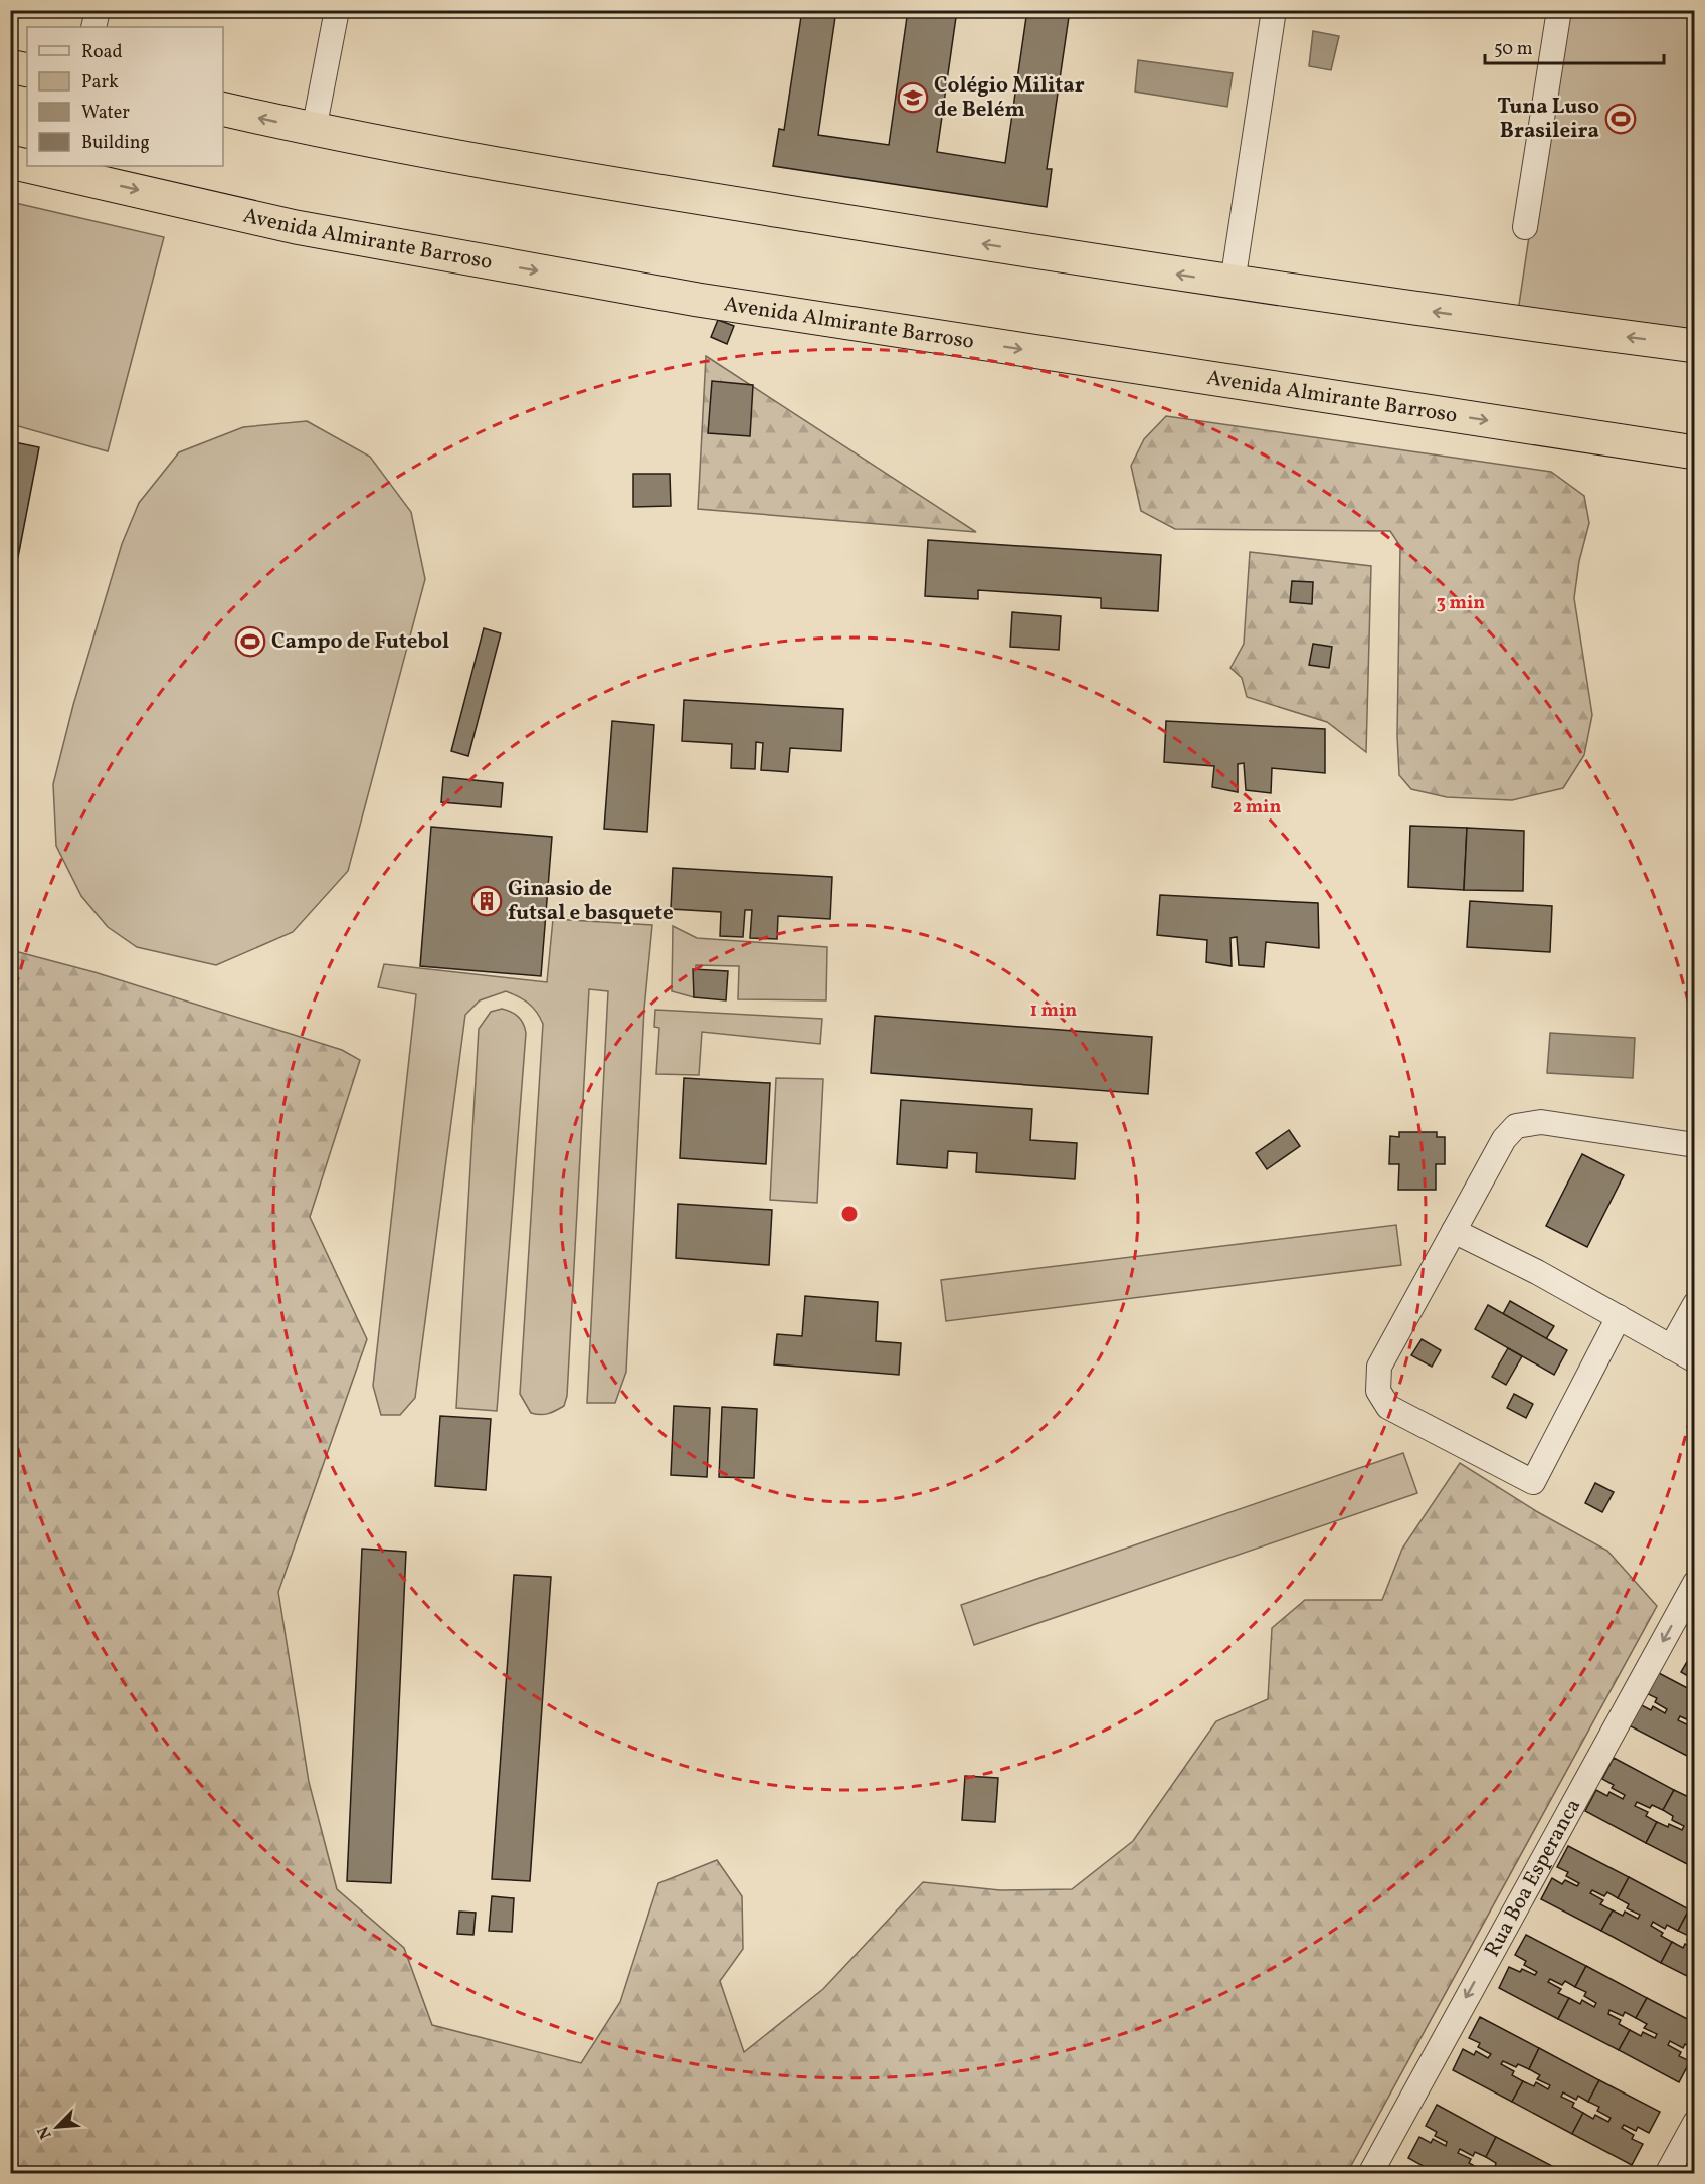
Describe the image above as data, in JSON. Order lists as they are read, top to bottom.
{
  "streets": {
    "highway": ["Avenida Almirante Barroso"],
    "street": ["Rua Boa Esperanca"]
  },
  "one_way": ["Rua Boa Esperanca"],
  "places": {
    "school or university": ["Colégio Militar de Belém"],
    "sports": ["Tuna Luso Brasileira", "Campo de Futebol"],
    "building": ["Ginasio de futsal e basquete"]
  },
  "legend": [
    "Road",
    "Park",
    "Water",
    "Building"
  ],
  "scale_bar": "50 m",
  "north": "bottom left",
  "rings": ["3 min", "2 min", "1 min"]
}
